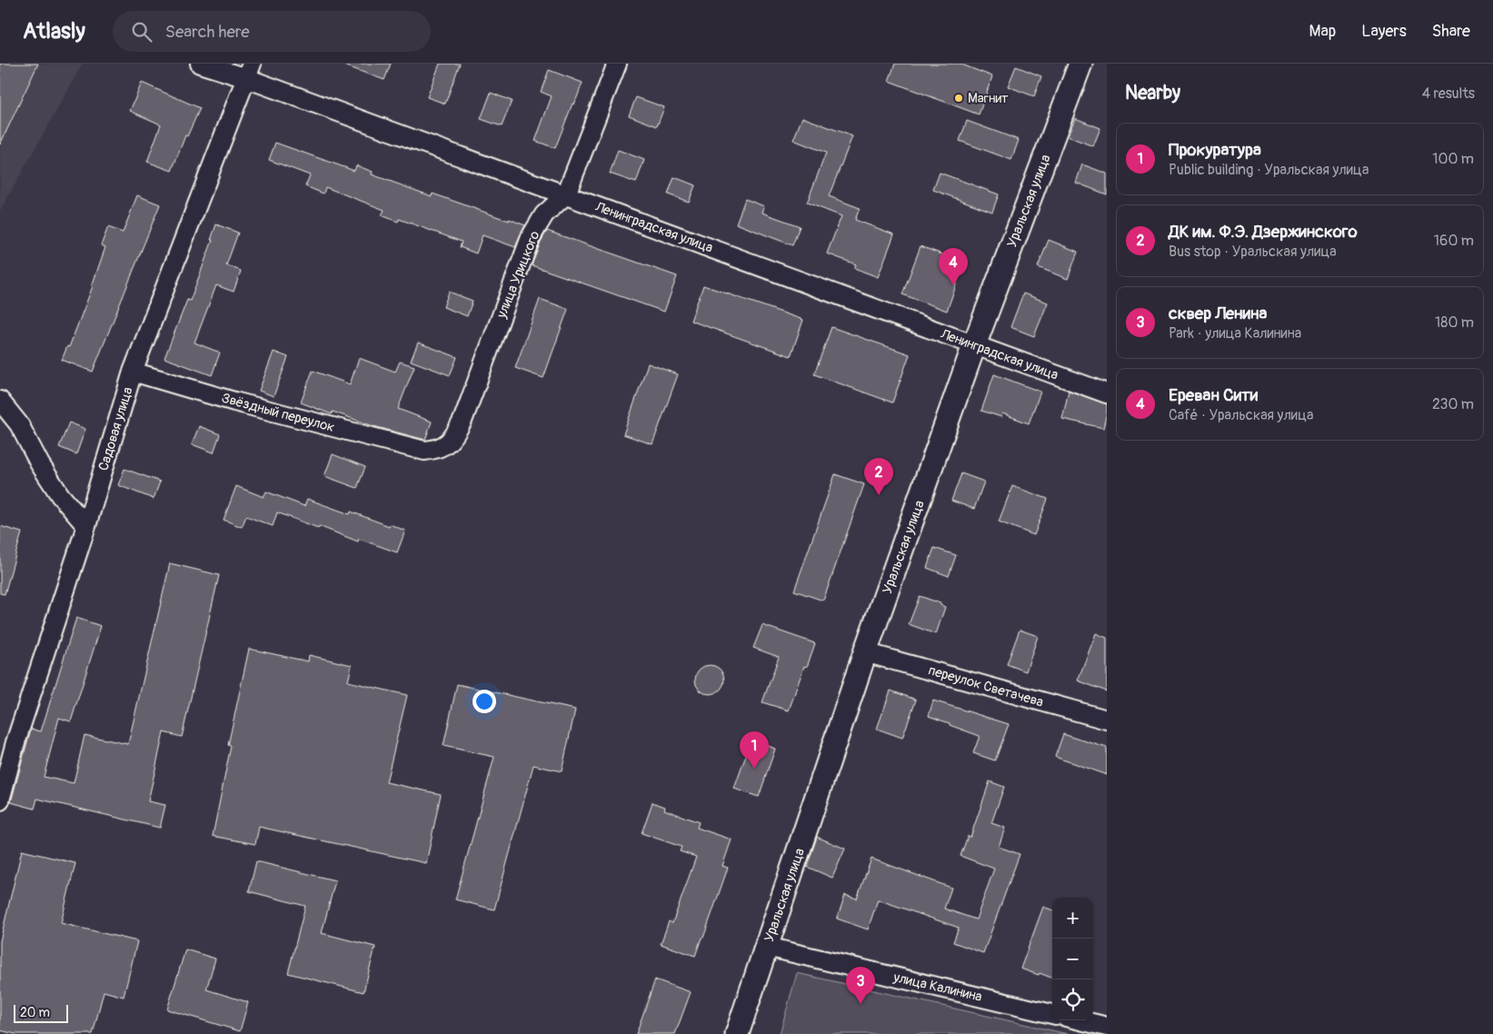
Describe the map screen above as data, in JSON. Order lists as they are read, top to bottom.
{
  "streets": {
    "street": [
      "Уральская улица",
      "Ленинградская улица",
      "улица Урицкого",
      "Звёздный переулок",
      "Садовая улица",
      "переулок Светачева",
      "улица Калинина"
    ]
  },
  "crossings": [
    ["Уральская улица", "Ленинградская улица"],
    ["Уральская улица", "переулок Светачева"],
    ["Уральская улица", "улица Калинина"],
    ["Ленинградская улица", "улица Урицкого"],
    ["Ленинградская улица", "Садовая улица"],
    ["улица Урицкого", "Звёздный переулок"],
    ["Звёздный переулок", "Садовая улица"]
  ],
  "places": ["Магнит"],
  "scale_bar": "20 m",
  "page": {
    "header": "Atlasly",
    "search": "Search here",
    "nav": ["Map", "Layers", "Share"],
    "heading": ["Nearby", "4 results"],
    "list": [
      {
        "mark": "1",
        "name": "Прокуратура",
        "note": "Public building · Уральская улица",
        "value": "100 m"
      },
      {
        "mark": "2",
        "name": "ДК им. Ф.Э. Дзержинского",
        "note": "Bus stop · Уральская улица",
        "value": "160 m"
      },
      {
        "mark": "3",
        "name": "сквер Ленина",
        "note": "Park · улица Калинина",
        "value": "180 m"
      },
      {
        "mark": "4",
        "name": "Ереван Сити",
        "note": "Café · Уральская улица",
        "value": "230 m"
      }
    ],
    "pins": [
      "4",
      "2",
      "1",
      "3"
    ],
    "map_buttons": ["+", "−"],
    "scale": "20 m"
  }
}
